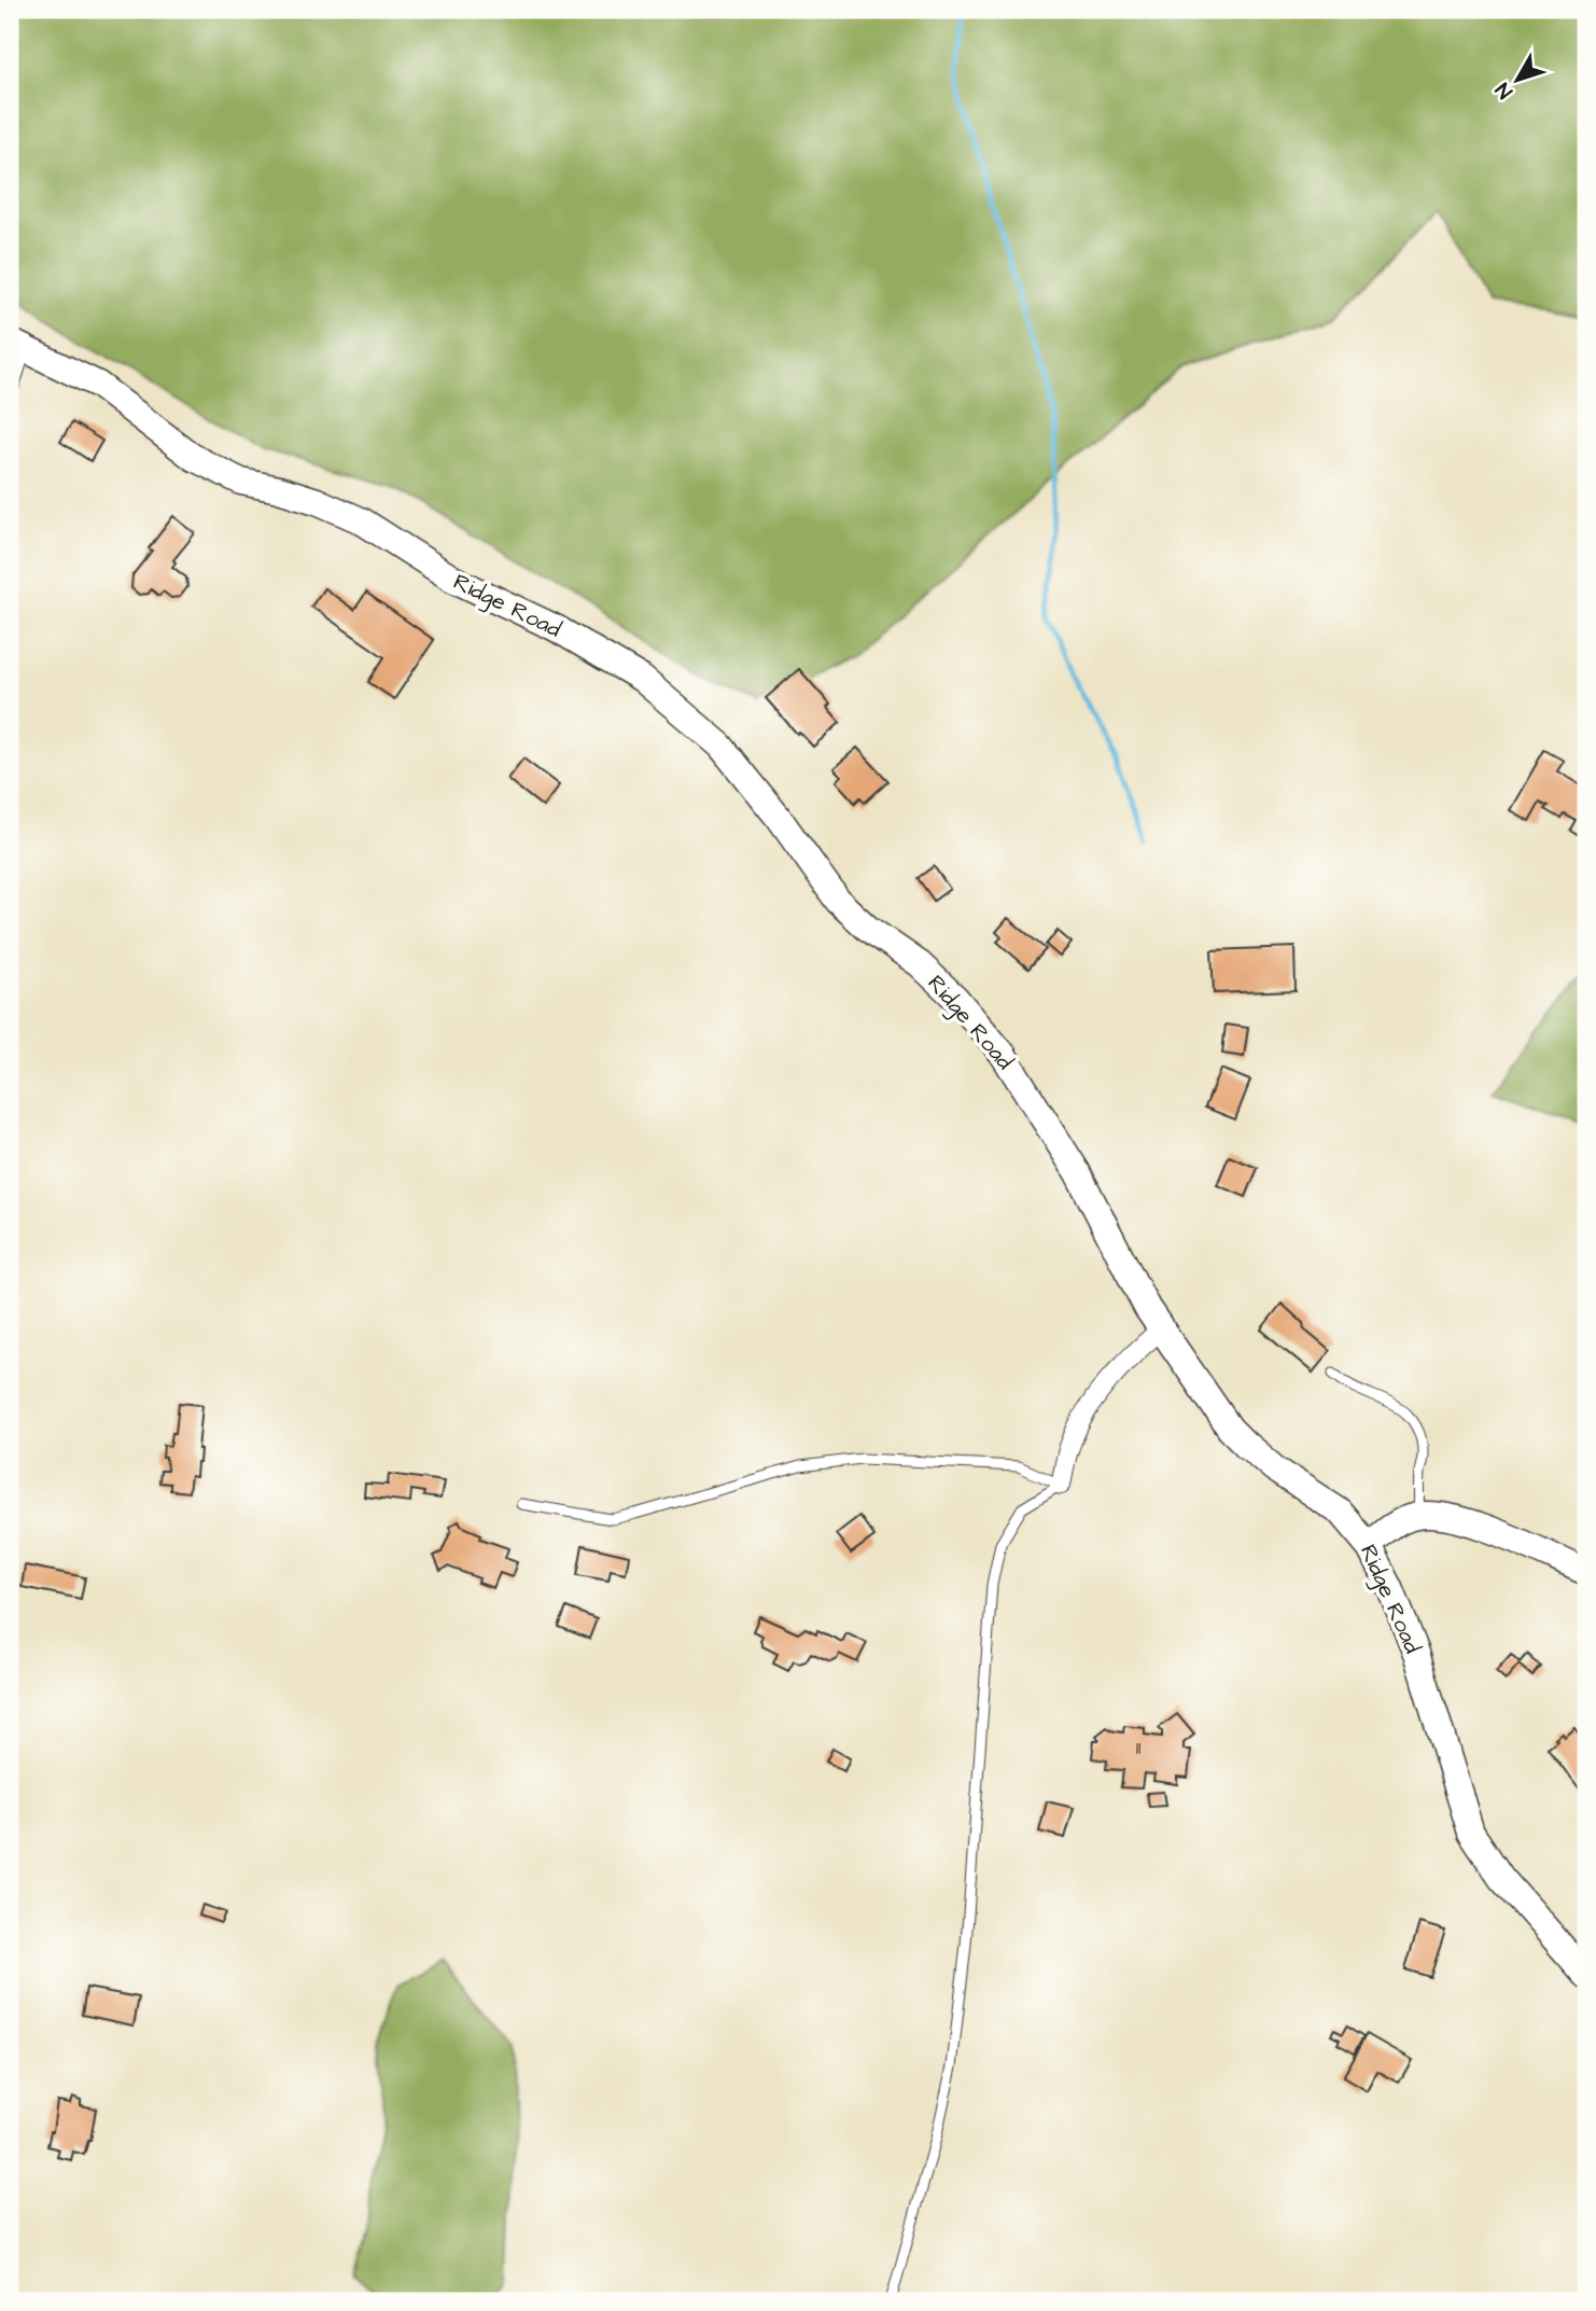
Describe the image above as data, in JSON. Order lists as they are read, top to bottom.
{
  "streets": {
    "street": ["Ridge Road"]
  },
  "house_numbers": ["11"],
  "north": "bottom left"
}
